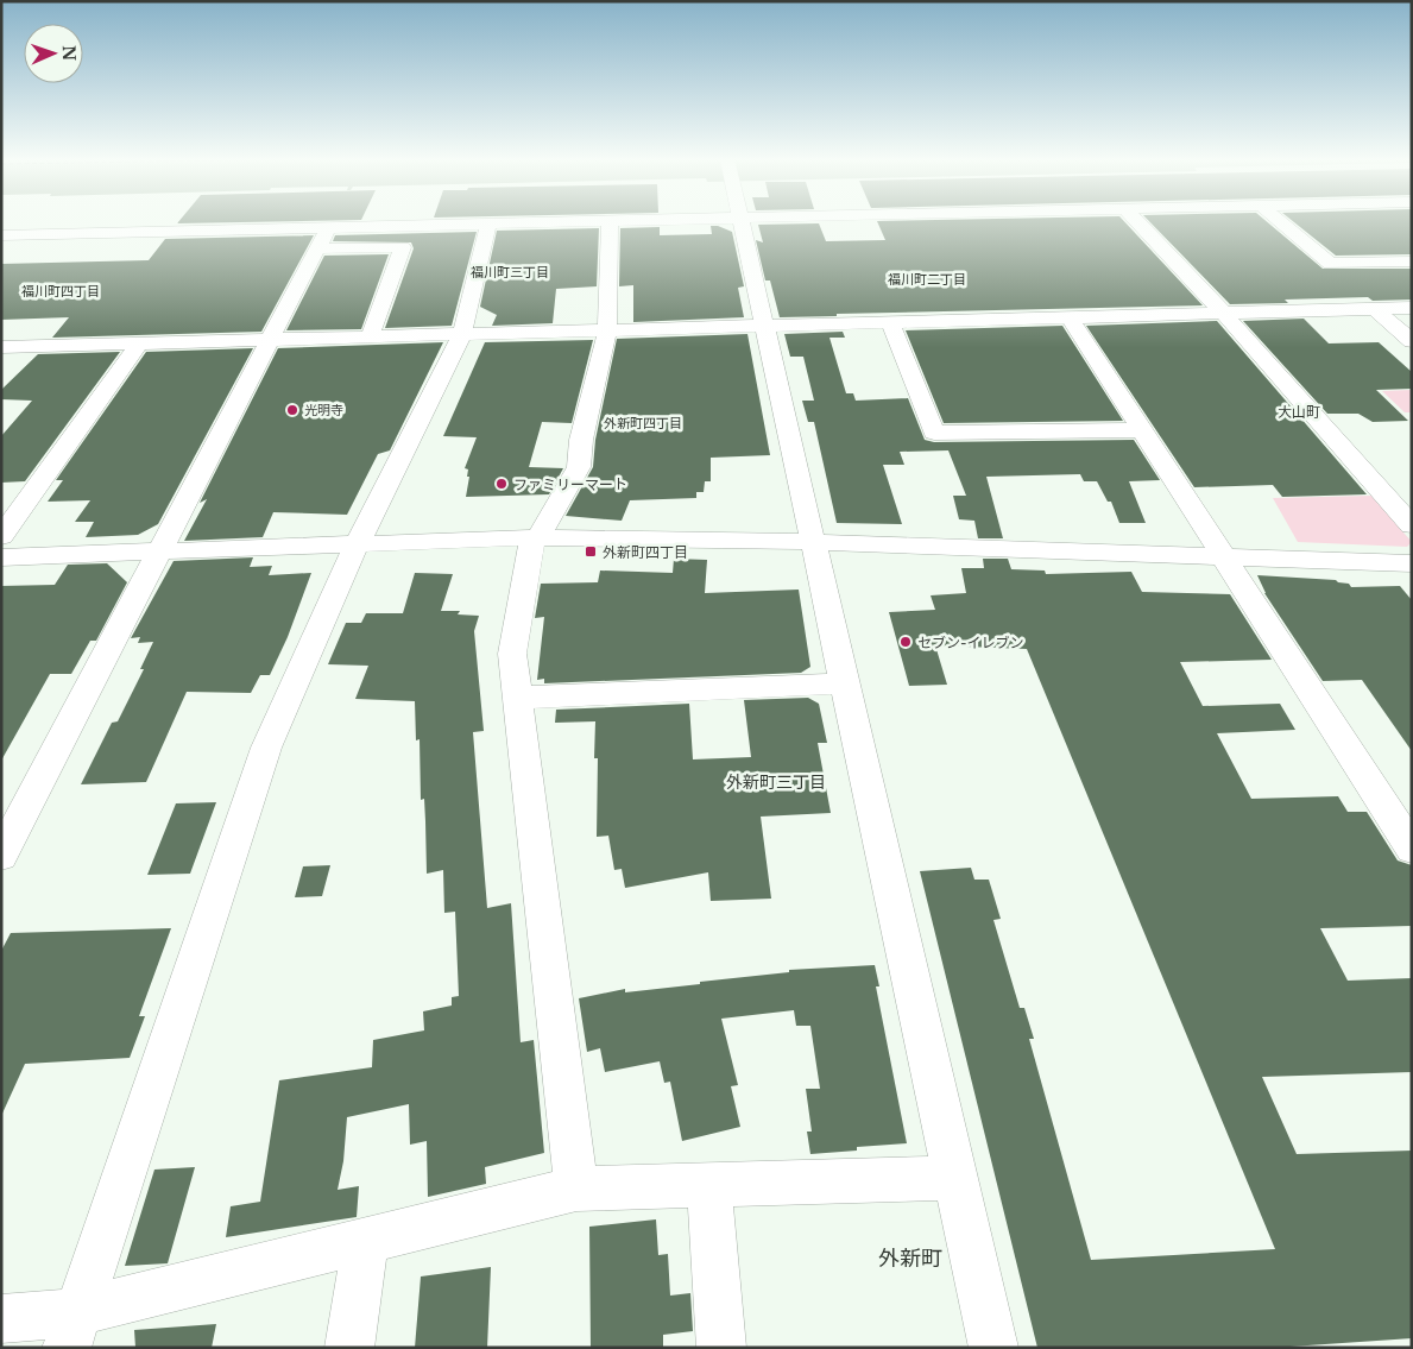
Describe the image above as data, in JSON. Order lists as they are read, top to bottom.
{
  "districts": [
    "福川町三丁目",
    "福川町二丁目",
    "福川町四丁目",
    "大山町",
    "外新町四丁目",
    "外新町三丁目",
    "外新町"
  ],
  "places": {
    "other": ["光明寺", "ファミリーマート", "セブン-イレブン"],
    "transit": ["外新町四丁目"]
  },
  "north": "right"
}
